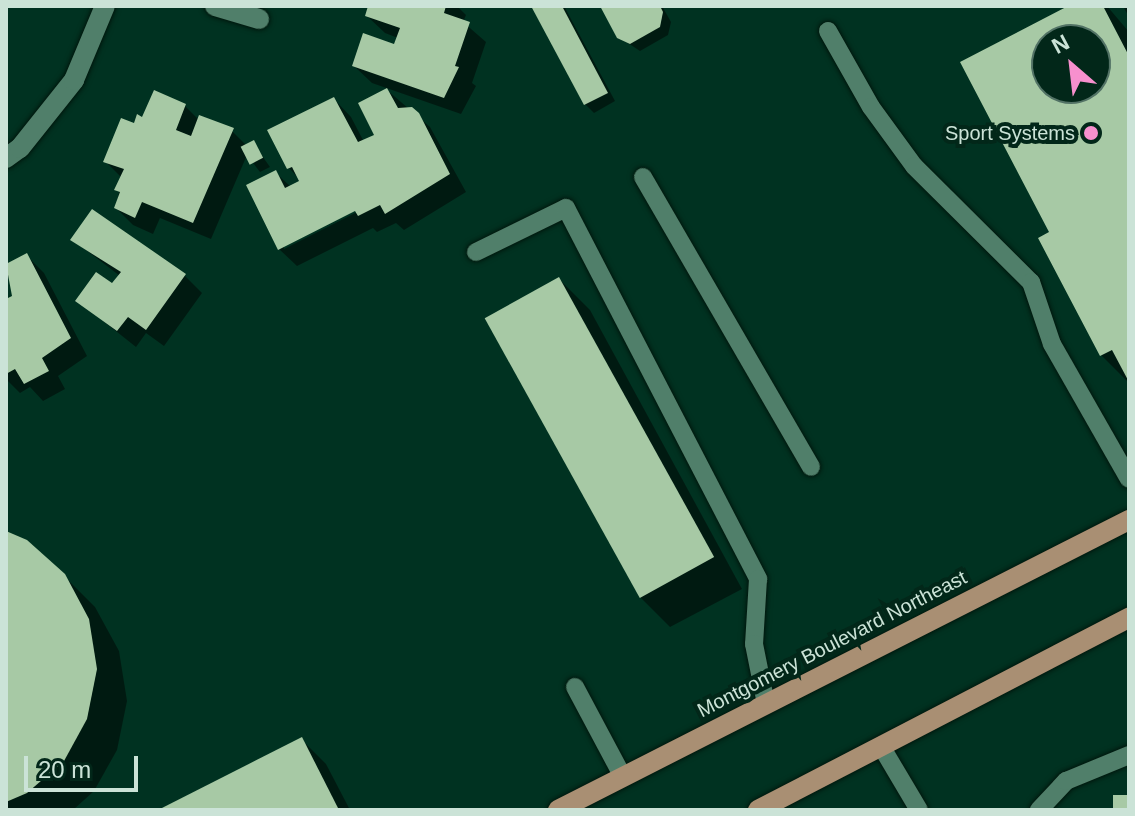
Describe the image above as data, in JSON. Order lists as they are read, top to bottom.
{
  "streets": {
    "main road": ["Montgomery Boulevard Northeast"]
  },
  "places": ["Sport Systems"],
  "scale_bar": "20 m",
  "north": "top left"
}
